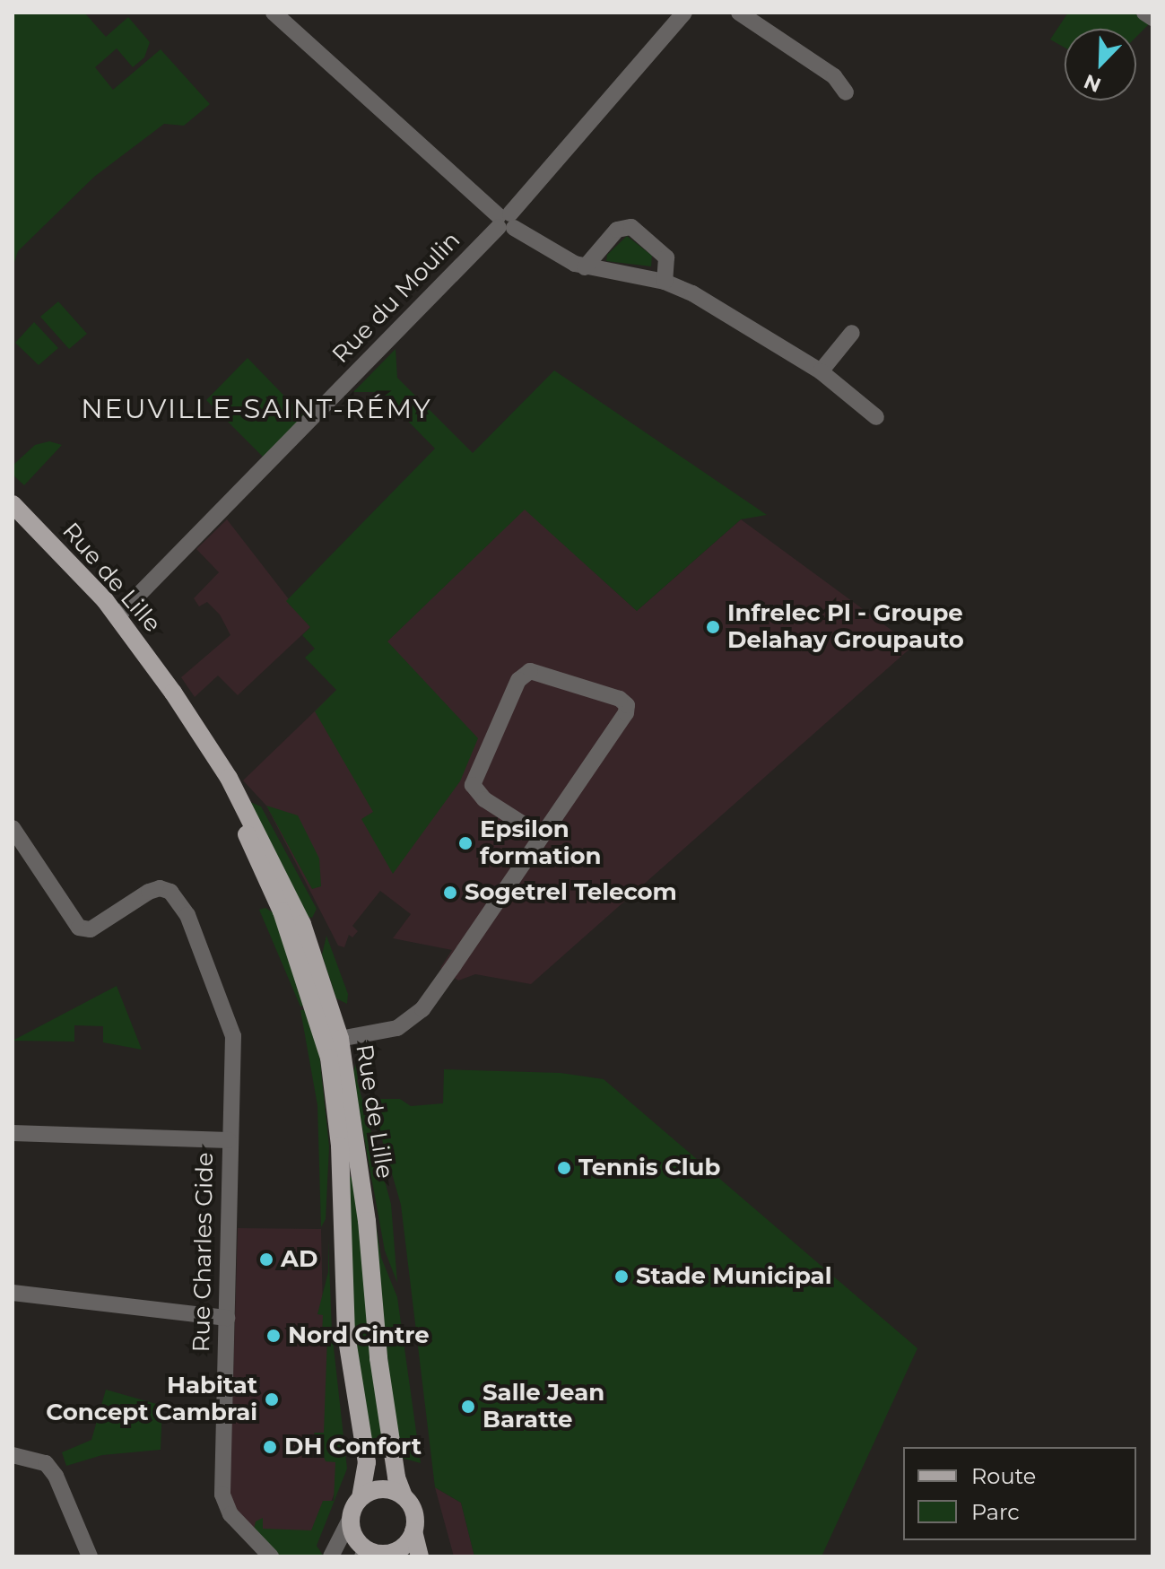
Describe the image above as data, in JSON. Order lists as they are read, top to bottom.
{
  "streets": {
    "main road": ["Rue de Lille"],
    "street": ["Rue du Moulin", "Rue Charles Gide"]
  },
  "crossings": [
    ["Rue du Moulin", "Rue de Lille"]
  ],
  "districts": ["NEUVILLE-SAINT-RÉMY"],
  "places": [
    "Infrelec Pl - Groupe Delahay Groupauto",
    "Epsilon formation",
    "Sogetrel Telecom",
    "Tennis Club",
    "AD",
    "Stade Municipal",
    "Nord Cintre",
    "Habitat Concept Cambrai",
    "Salle Jean Baratte",
    "DH Confort"
  ],
  "legend": ["Route", "Parc"],
  "north": "bottom left"
}
